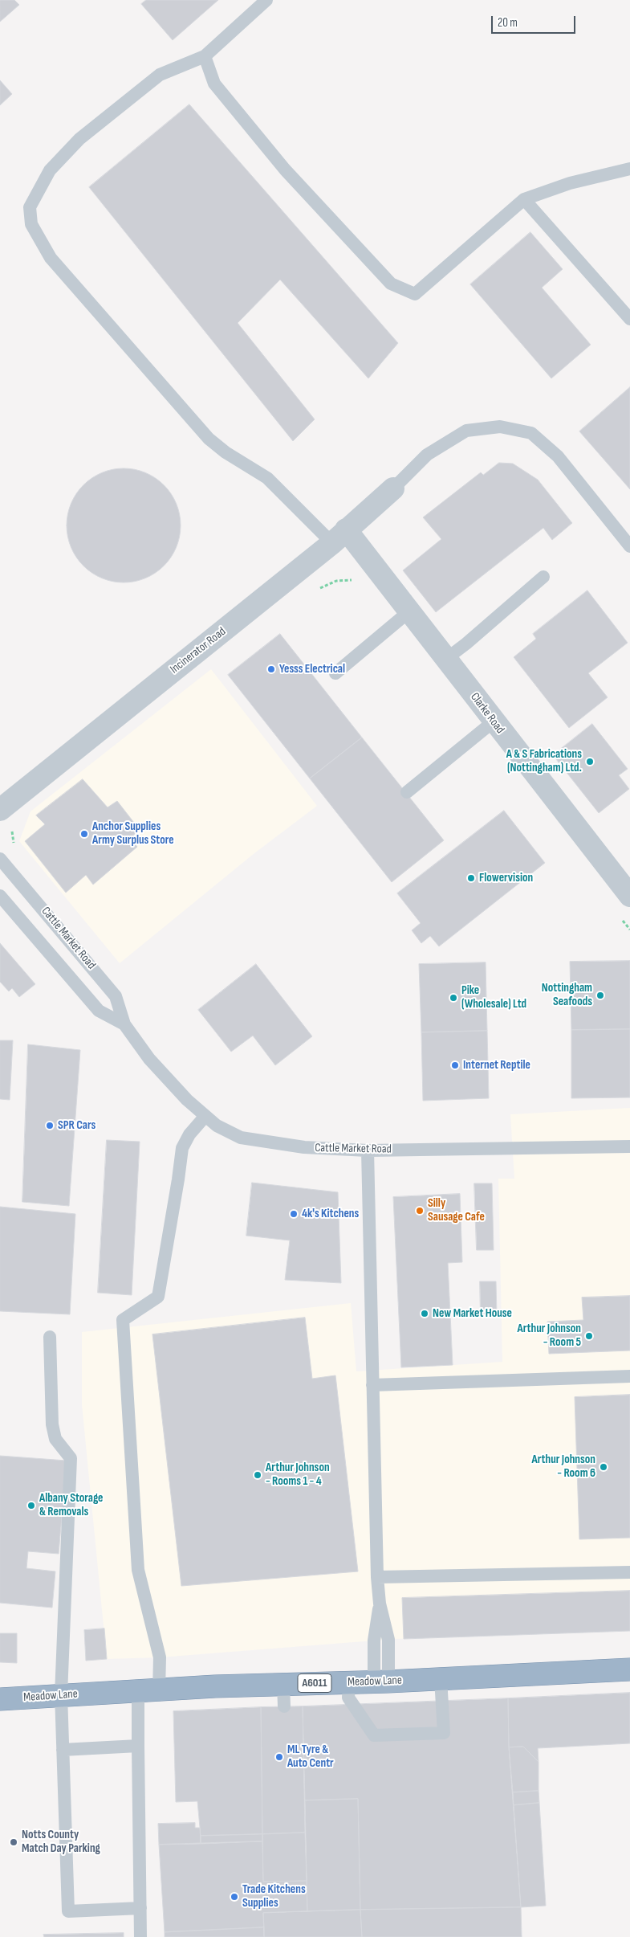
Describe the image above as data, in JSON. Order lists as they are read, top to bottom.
{
  "streets": {
    "highway": ["Meadow Lane", "A6011"],
    "street": ["Incinerator Road", "Clarke Road"],
    "lane": ["Cattle Market Road"]
  },
  "crossings": [
    ["Incinerator Road", "Clarke Road"]
  ],
  "places": [
    "Yesss Electrical",
    "A & S Fabrications (Nottingham) Ltd.",
    "Anchor Supplies Army Surplus Store",
    "Flowervision",
    "Nottingham Seafoods",
    "Pike (Wholesale) Ltd",
    "Internet Reptile",
    "SPR Cars",
    "Silly Sausage Cafe",
    "4k's Kitchens",
    "New Market House",
    "Arthur Johnson - Room 5",
    "Arthur Johnson - Room 6",
    "Arthur Johnson - Rooms 1 - 4",
    "Albany Storage & Removals",
    "ML Tyre & Auto Centr",
    "Notts County Match Day Parking",
    "Trade Kitchens Supplies"
  ],
  "scale_bar": "20 m"
}
